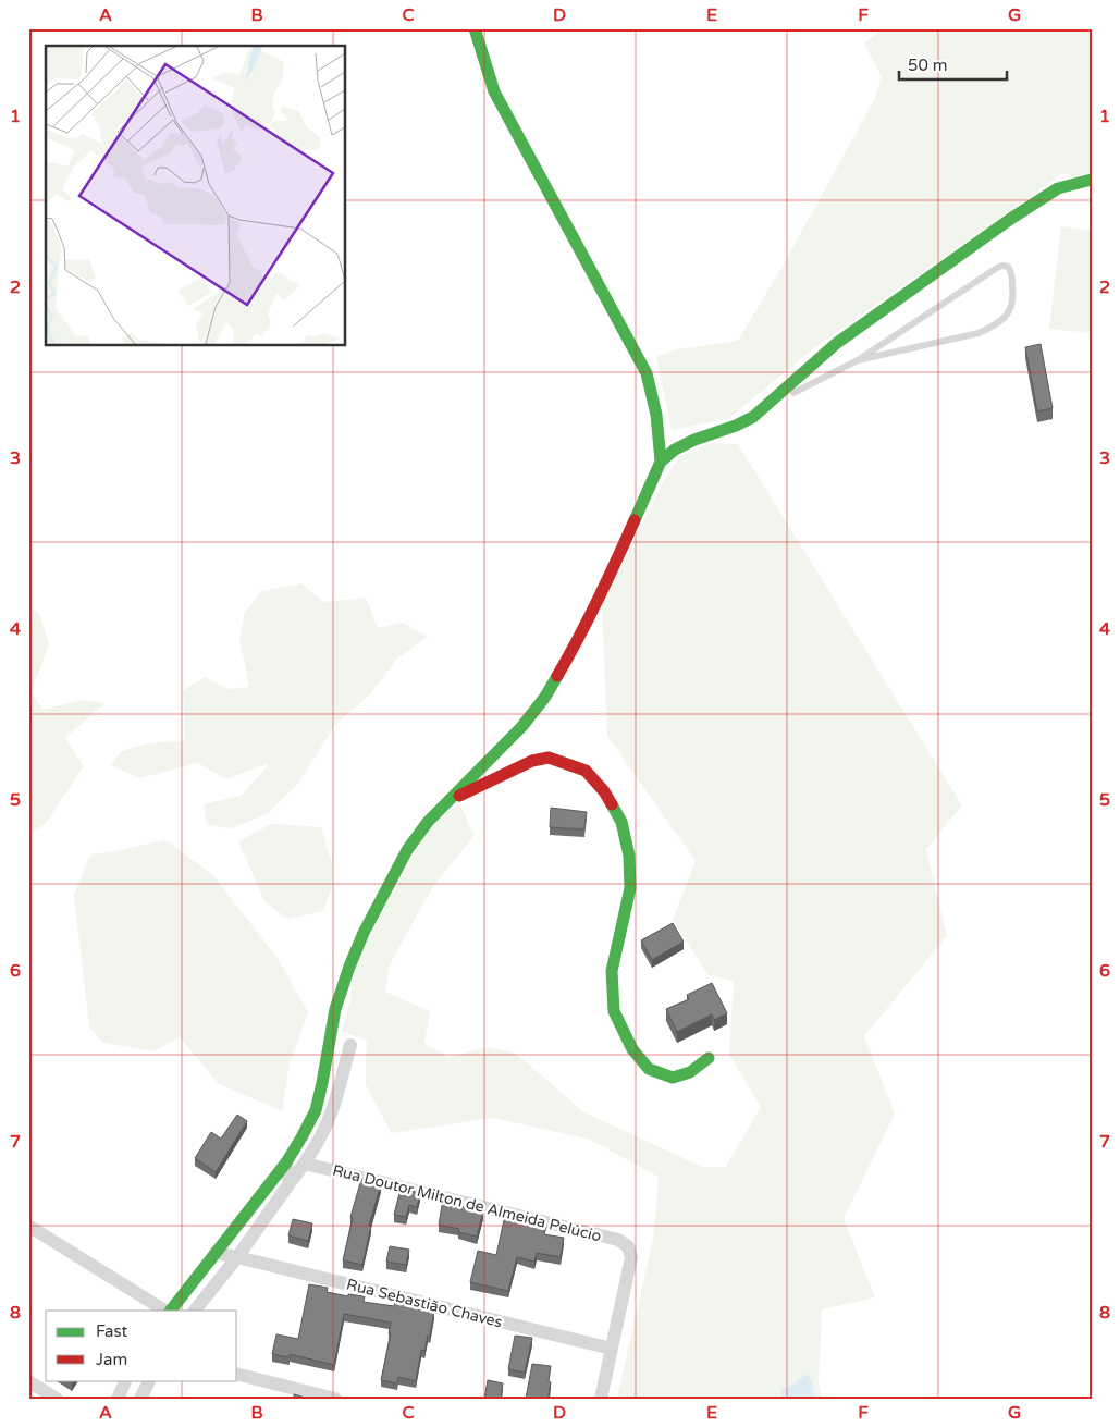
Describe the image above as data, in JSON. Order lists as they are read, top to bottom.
{
  "streets": {
    "street": ["Rua Doutor Milton de Almeida Pelúcio", "Rua Sebastião Chaves"]
  },
  "crossings": [
    ["Rua Doutor Milton de Almeida Pelúcio", "Rua Sebastião Chaves"]
  ],
  "legend": ["Fast", "Jam"],
  "scale_bar": "50 m",
  "grid": {
    "columns": [
      "A",
      "B",
      "C",
      "D",
      "E",
      "F",
      "G"
    ],
    "rows": [
      "1",
      "2",
      "3",
      "4",
      "5",
      "6",
      "7",
      "8"
    ]
  }
}
